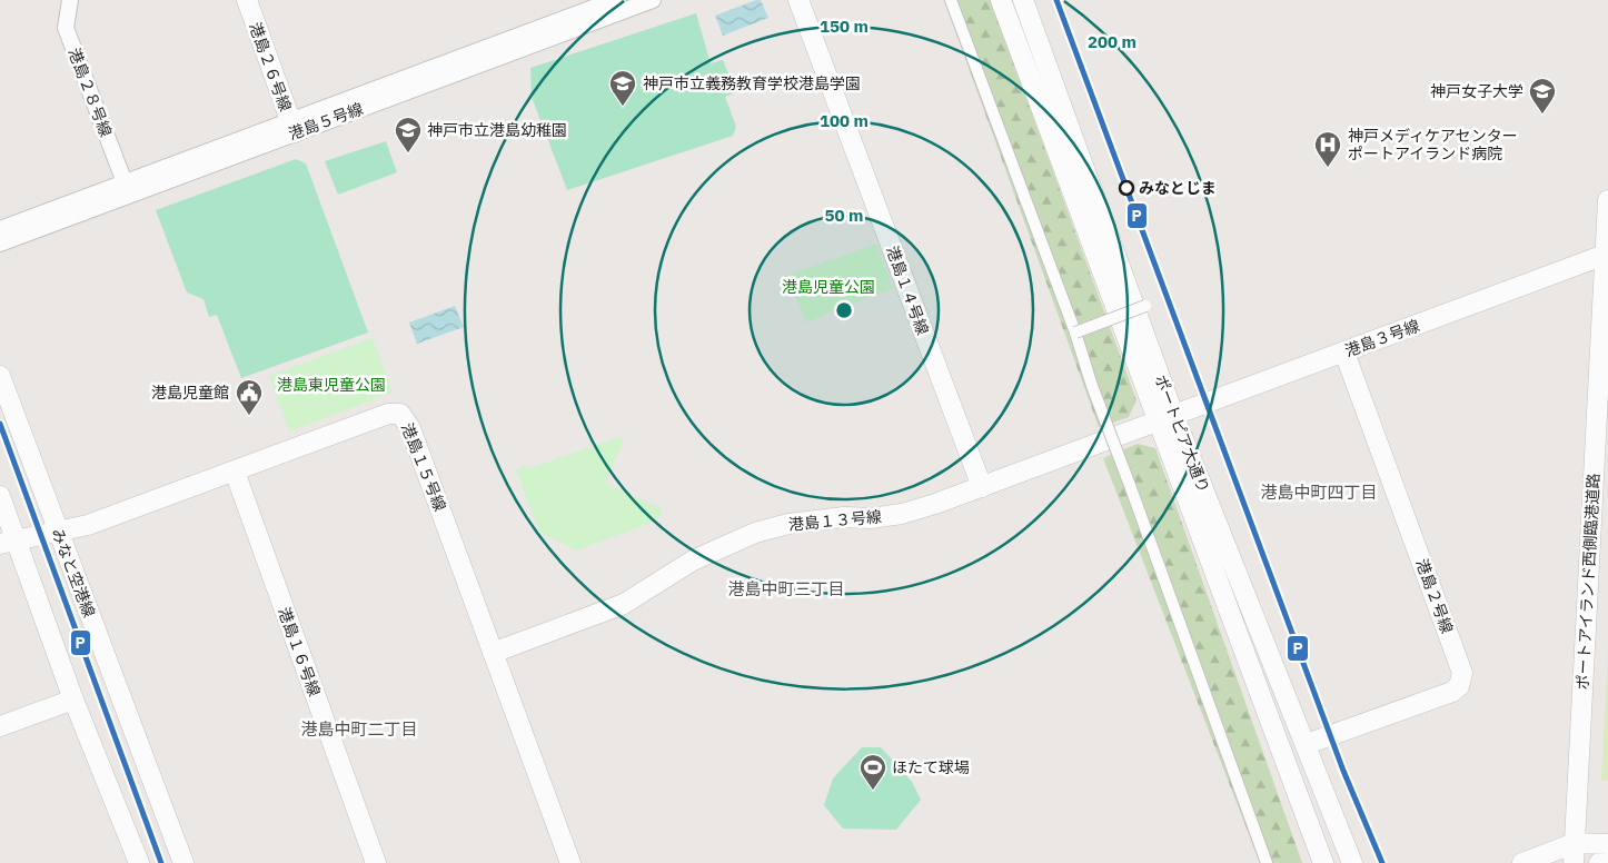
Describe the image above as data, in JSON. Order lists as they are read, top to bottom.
{
  "streets": {
    "street": [
      "港島２６号線",
      "港島２８号線",
      "港島５号線",
      "港島１４号線",
      "港島３号線",
      "ポートピア大通り",
      "港島１５号線",
      "港島１３号線",
      "みなと空港線",
      "ポートアイランド西側臨港道路",
      "港島２号線",
      "港島１６号線"
    ]
  },
  "crossings": [
    ["港島２６号線", "港島５号線"],
    ["港島２８号線", "港島５号線"],
    ["港島１４号線", "港島１３号線"],
    ["港島３号線", "ポートピア大通り"],
    ["港島３号線", "港島１３号線"],
    ["港島３号線", "ポートアイランド西側臨港道路"],
    ["港島３号線", "港島２号線"],
    ["ポートピア大通り", "港島１３号線"],
    ["ポートピア大通り", "港島２号線"],
    ["港島１５号線", "港島１３号線"],
    ["港島１５号線", "みなと空港線"],
    ["港島１５号線", "港島１６号線"]
  ],
  "districts": ["港島中町四丁目", "港島中町三丁目", "港島中町二丁目"],
  "parks": ["港島児童公園", "港島東児童公園"],
  "places": {
    "school or university": ["神戸市立義務教育学校港島学園", "神戸女子大学", "神戸市立港島幼稚園"],
    "hospital": ["神戸メディケアセンター ポートアイランド病院"],
    "other": ["みなとじま"],
    "public building": ["港島児童館"],
    "sports": ["ほたて球場"]
  },
  "lines": ["transit line P"],
  "rings": [
    "150 m",
    "200 m",
    "100 m",
    "50 m"
  ]
}
